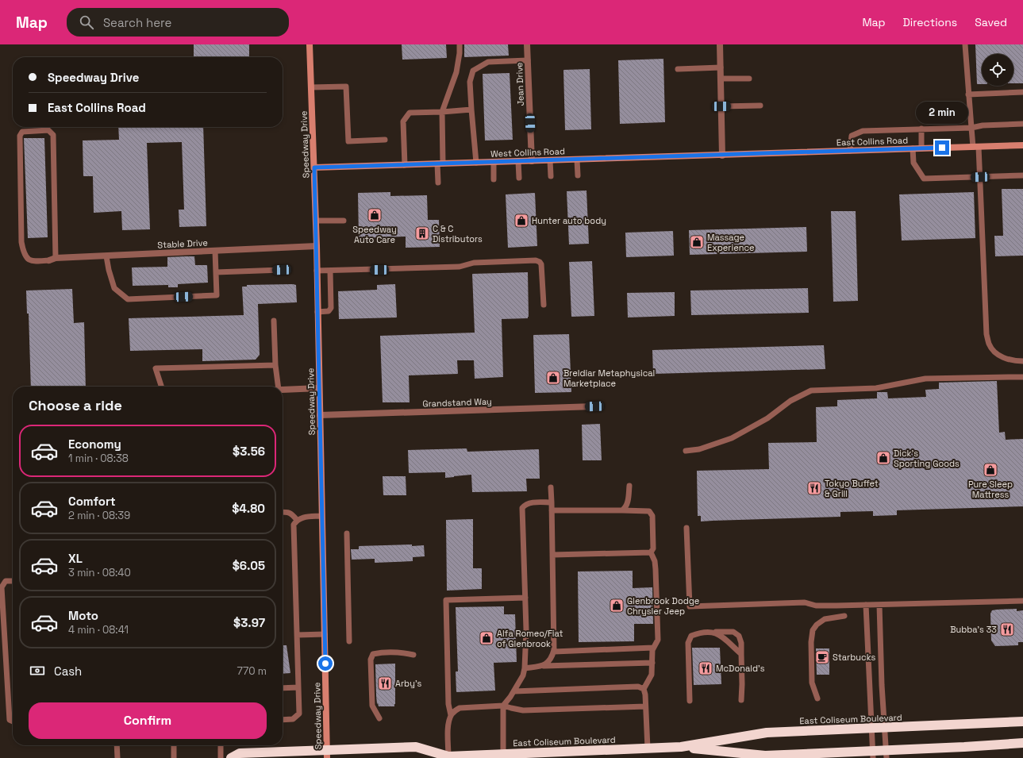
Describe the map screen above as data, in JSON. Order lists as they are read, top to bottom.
{
  "streets": {
    "highway": ["East Coliseum Boulevard"],
    "main road": ["East Collins Road", "Speedway Drive", "West Collins Road"],
    "street": ["Jean Drive", "Stable Drive", "Grandstand Way"]
  },
  "crossings": [
    ["Jean Drive", "West Collins Road"],
    ["East Collins Road", "West Collins Road"],
    ["Speedway Drive", "West Collins Road"],
    ["Speedway Drive", "Stable Drive"],
    ["Speedway Drive", "Grandstand Way"],
    ["Speedway Drive", "East Coliseum Boulevard"]
  ],
  "places": {
    "shop": [
      "Speedway Auto Care",
      "Hunter auto body",
      "Massage Experience",
      "Breldiar Metaphysical Marketplace",
      "Dick's Sporting Goods",
      "Pure Sleep Mattress",
      "Glenbrook Dodge Chrysler Jeep",
      "Alfa Romeo/Fiat of Glenbrook"
    ],
    "building": ["C & C Distributors"],
    "restaurant": [
      "Tokyo Buffet & Grill",
      "Bubba's 33",
      "McDonald's",
      "Arby's"
    ],
    "cafe": ["Starbucks"]
  },
  "page": {
    "header": "Map",
    "search": "Search here",
    "nav": ["Map", "Directions", "Saved"],
    "banner": ["Speedway Drive", "East Collins Road"],
    "bubble": "2 min",
    "heading": "Choose a ride",
    "list": [
      {
        "name": "Economy",
        "note": "1 min · 08:38",
        "value": "$3.56"
      },
      {
        "name": "Comfort",
        "note": "2 min · 08:39",
        "value": "$4.80"
      },
      {
        "name": "XL",
        "note": "3 min · 08:40",
        "value": "$6.05"
      },
      {
        "name": "Moto",
        "note": "4 min · 08:41",
        "value": "$3.97"
      }
    ],
    "pay": ["Cash", "770 m"],
    "buttons": "Confirm"
  }
}
